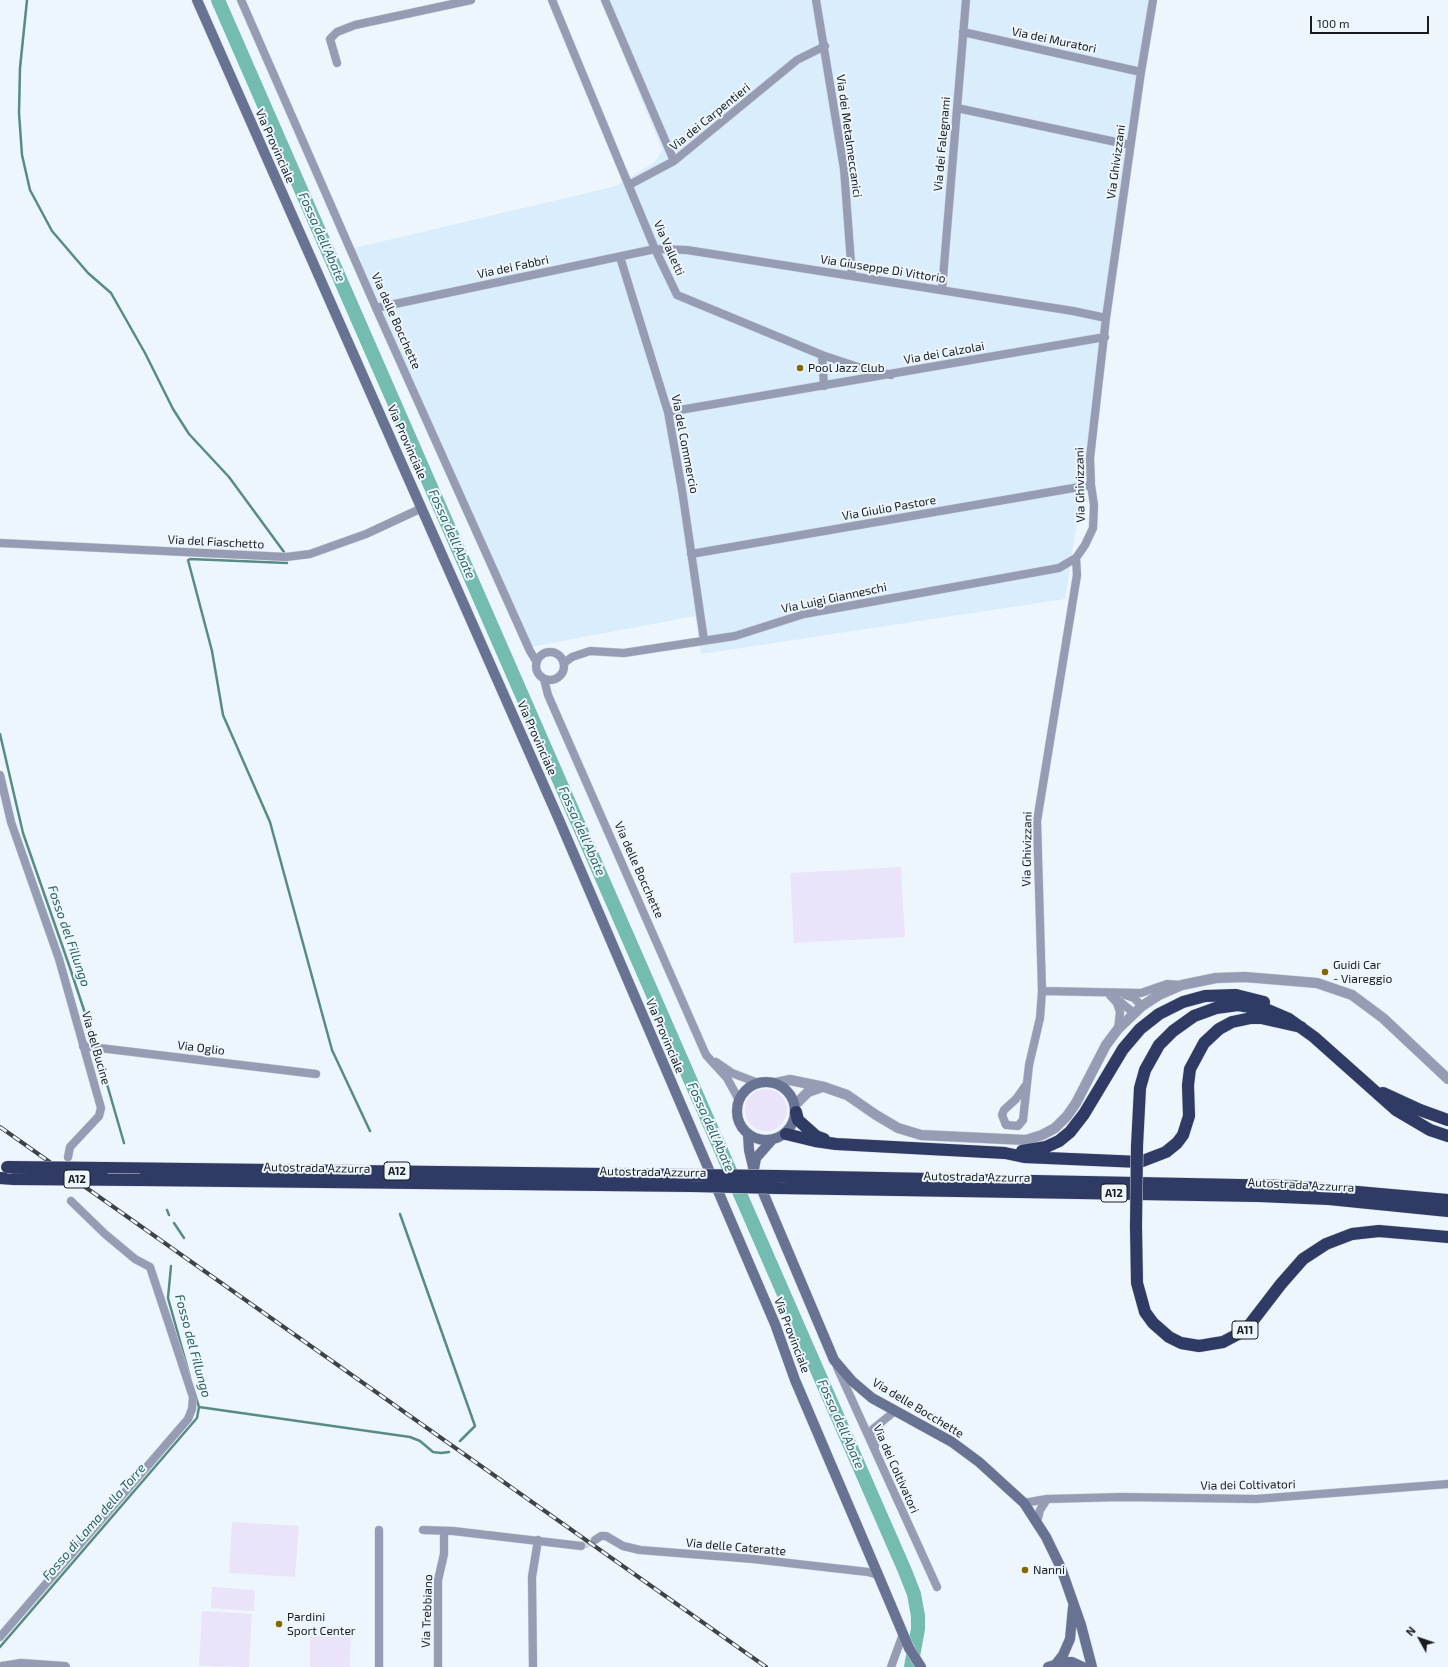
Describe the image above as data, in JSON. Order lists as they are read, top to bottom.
{
  "streets": {
    "highway": ["Autostrada Azzurra", "A12", "A11"],
    "main road": ["Via Provinciale", "Via delle Bocchette"],
    "street": [
      "Via dei Muratori",
      "Via dei Carpentieri",
      "Via dei Metalmeccanici",
      "Via dei Falegnami",
      "Via Ghivizzani",
      "Via Valletti",
      "Via dei Fabbri",
      "Via Giuseppe Di Vittorio",
      "Via dei Calzolai",
      "Via del Commercio",
      "Via Giulio Pastore",
      "Via del Fiaschetto",
      "Via Luigi Gianneschi",
      "Via del Bucine",
      "Via Oglio",
      "Via dei Coltivatori",
      "Via delle Cateratte",
      "Via Trebbiano"
    ]
  },
  "crossings": [
    ["Via dei Muratori", "Via dei Falegnami"],
    ["Via dei Muratori", "Via Ghivizzani"],
    ["Via dei Carpentieri", "Via dei Metalmeccanici"],
    ["Via dei Metalmeccanici", "Via Giuseppe Di Vittorio"],
    ["Via dei Falegnami", "Via Giuseppe Di Vittorio"],
    ["Via Provinciale", "Via del Fiaschetto"],
    ["Via Provinciale", "Via delle Cateratte"],
    ["Via Ghivizzani", "Via Giuseppe Di Vittorio"],
    ["Via Ghivizzani", "Via dei Calzolai"],
    ["Via Ghivizzani", "Via Giulio Pastore"],
    ["Via Ghivizzani", "Via Luigi Gianneschi"],
    ["Via Valletti", "Via dei Fabbri"],
    ["Via Valletti", "Via Giuseppe Di Vittorio"],
    ["Via Valletti", "Via dei Calzolai"],
    ["Via dei Fabbri", "Via Giuseppe Di Vittorio"],
    ["Via dei Fabbri", "Via delle Bocchette"],
    ["Via dei Fabbri", "Via del Commercio"],
    ["Via delle Bocchette", "Via Luigi Gianneschi"],
    ["Via delle Bocchette", "Via dei Coltivatori"],
    ["Via dei Calzolai", "Via del Commercio"],
    ["Via del Commercio", "Via Giulio Pastore"],
    ["Via del Commercio", "Via Luigi Gianneschi"],
    ["Via del Bucine", "Via Oglio"]
  ],
  "water": ["Fossa dell'Abate", "Fosso del Fillungo", "Fosso di Lama della Torre"],
  "places": [
    "Pool Jazz Club",
    "Guidi Car - Viareggio",
    "Nanni",
    "Pardini Sport Center"
  ],
  "scale_bar": "100 m",
  "north": "top left"
}
